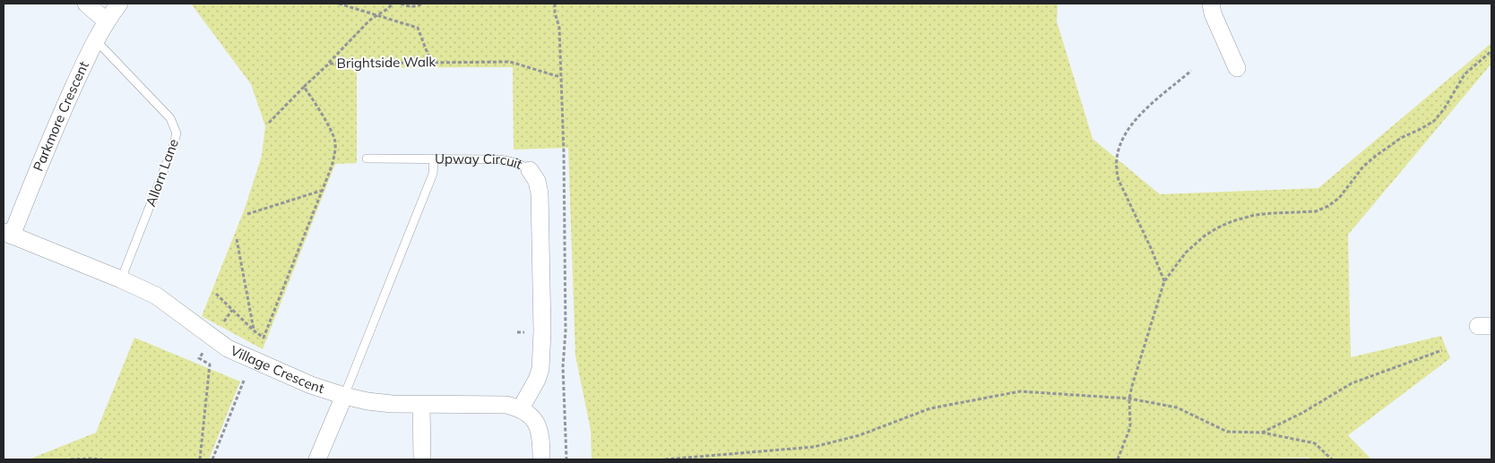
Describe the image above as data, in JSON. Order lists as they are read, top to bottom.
{
  "streets": {
    "street": ["Parkmore Crescent", "Upway Circuit", "Village Crescent"],
    "lane": ["Allorn Lane"],
    "path": ["Brightside Walk"]
  },
  "crossings": [
    ["Parkmore Crescent", "Allorn Lane"],
    ["Parkmore Crescent", "Village Crescent"],
    ["Upway Circuit", "Village Crescent"],
    ["Allorn Lane", "Village Crescent"]
  ]
}
